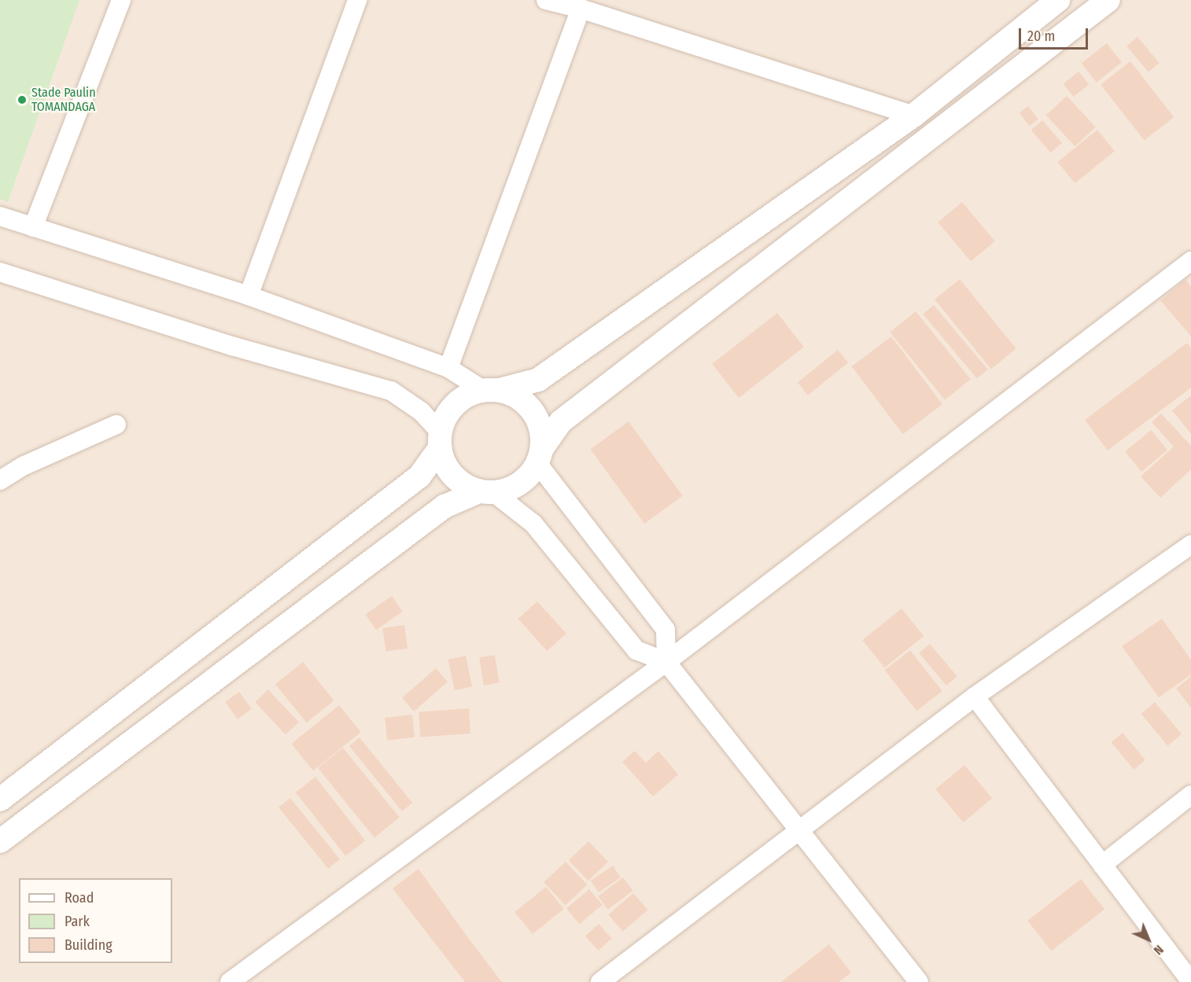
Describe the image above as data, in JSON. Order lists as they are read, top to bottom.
{
  "places": ["Stade Paulin TOMANDAGA"],
  "legend": ["Road", "Park", "Building"],
  "scale_bar": "20 m",
  "north": "bottom right"
}
